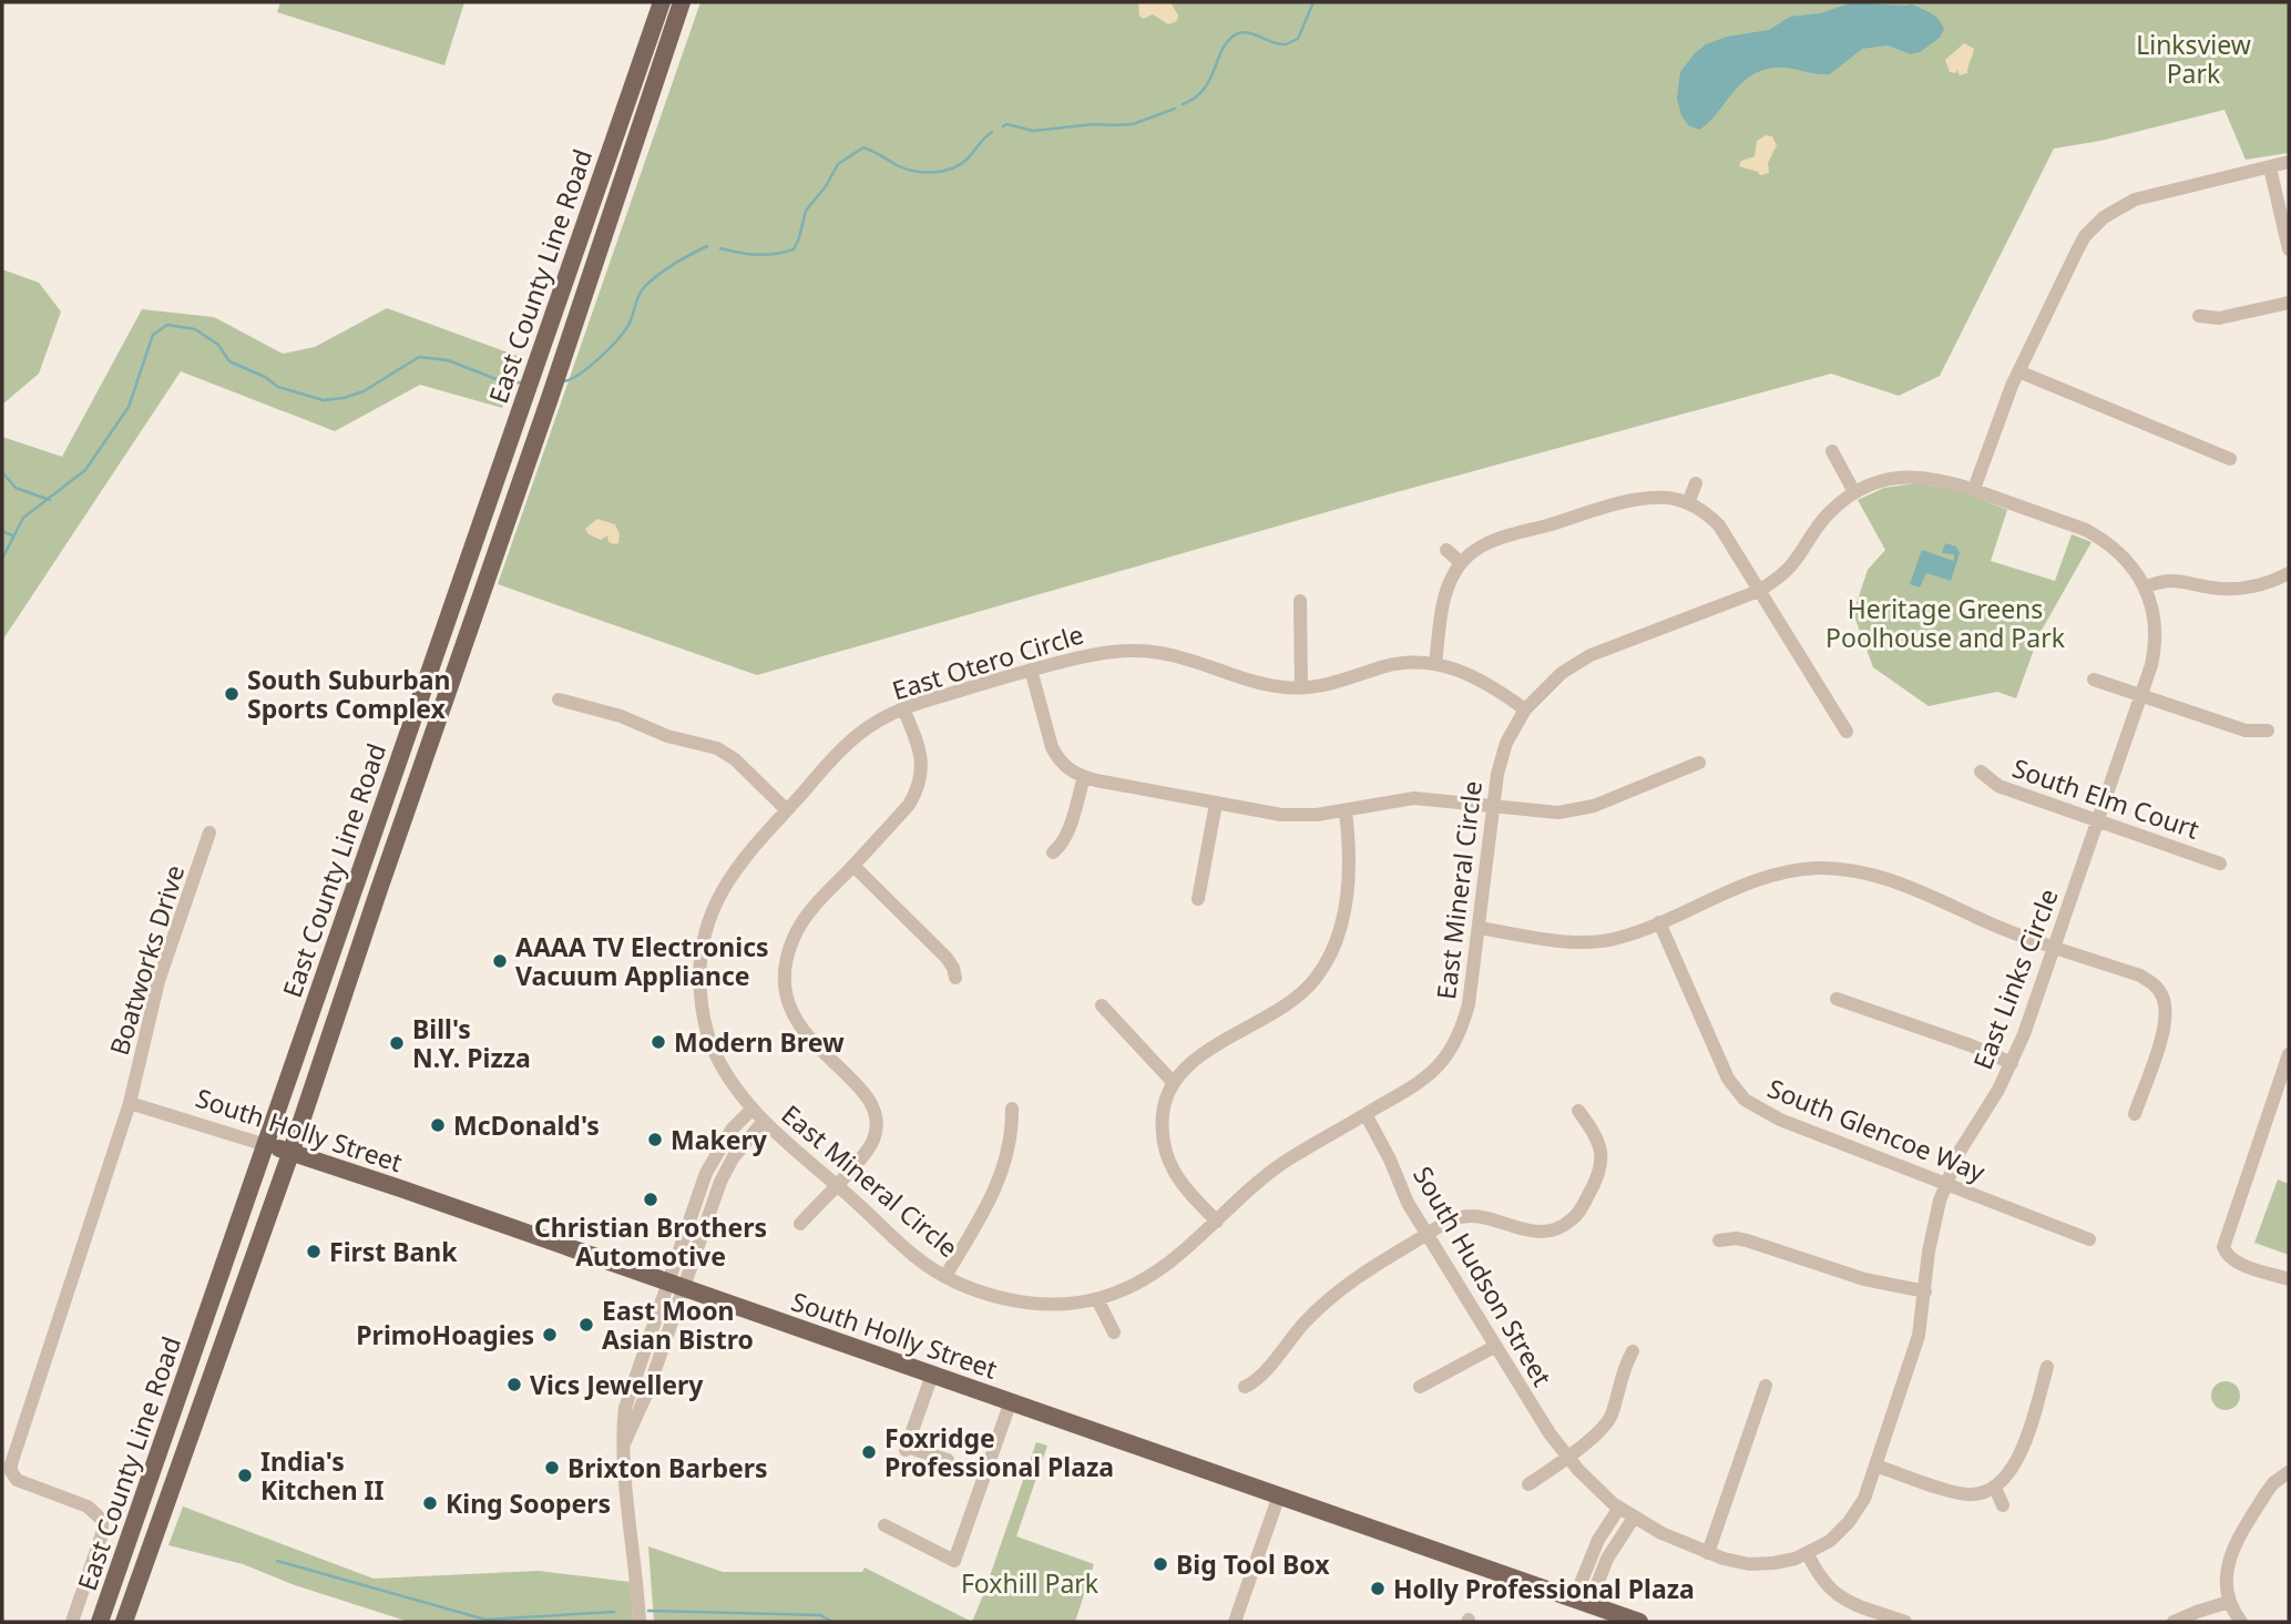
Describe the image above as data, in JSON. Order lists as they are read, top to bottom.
{
  "streets": {
    "main road": ["East County Line Road", "South Holly Street"],
    "street": [
      "East Otero Circle",
      "South Elm Court",
      "East Mineral Circle",
      "Boatworks Drive",
      "East Links Circle",
      "South Glencoe Way",
      "South Hudson Street"
    ]
  },
  "crossings": [
    ["East County Line Road", "South Holly Street"],
    ["East Otero Circle", "East Mineral Circle"],
    ["South Elm Court", "East Links Circle"],
    ["East Mineral Circle", "East Links Circle"],
    ["East Mineral Circle", "South Hudson Street"],
    ["Boatworks Drive", "South Holly Street"],
    ["East Links Circle", "South Glencoe Way"],
    ["East Links Circle", "South Hudson Street"]
  ],
  "parks": ["Linksview Park", "Heritage Greens Poolhouse and Park", "Foxhill Park"],
  "places": [
    "South Suburban Sports Complex",
    "AAAA TV Electronics Vacuum Appliance",
    "Modern Brew",
    "Bill's N.Y. Pizza",
    "McDonald's",
    "Makery",
    "Christian Brothers Automotive",
    "First Bank",
    "East Moon Asian Bistro",
    "PrimoHoagies",
    "Vics Jewellery",
    "Foxridge Professional Plaza",
    "Brixton Barbers",
    "India's Kitchen II",
    "King Soopers",
    "Big Tool Box",
    "Holly Professional Plaza"
  ]
}
